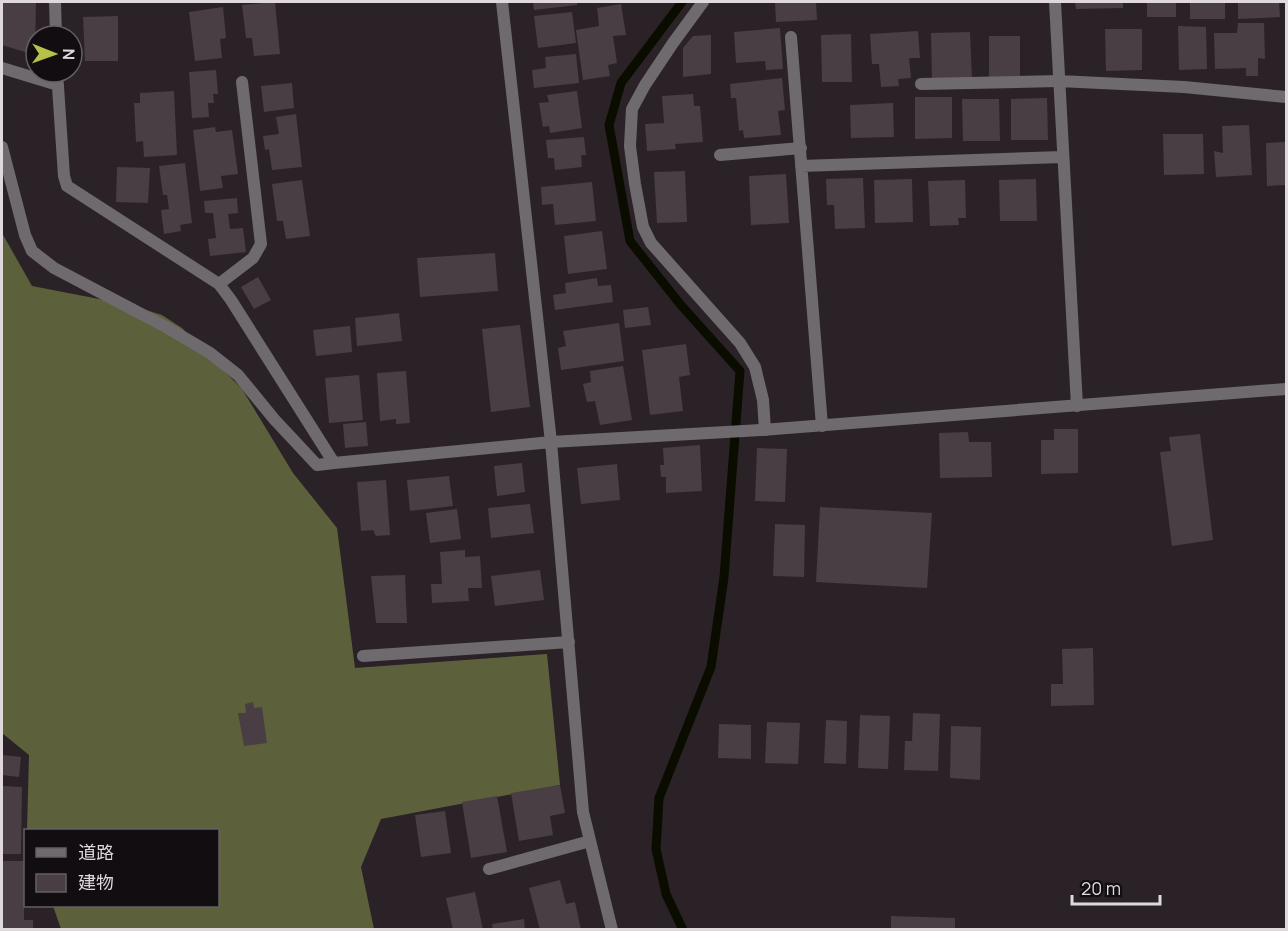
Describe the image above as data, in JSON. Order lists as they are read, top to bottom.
{
  "legend": ["道路", "建物"],
  "scale_bar": "20 m",
  "north": "right"
}
